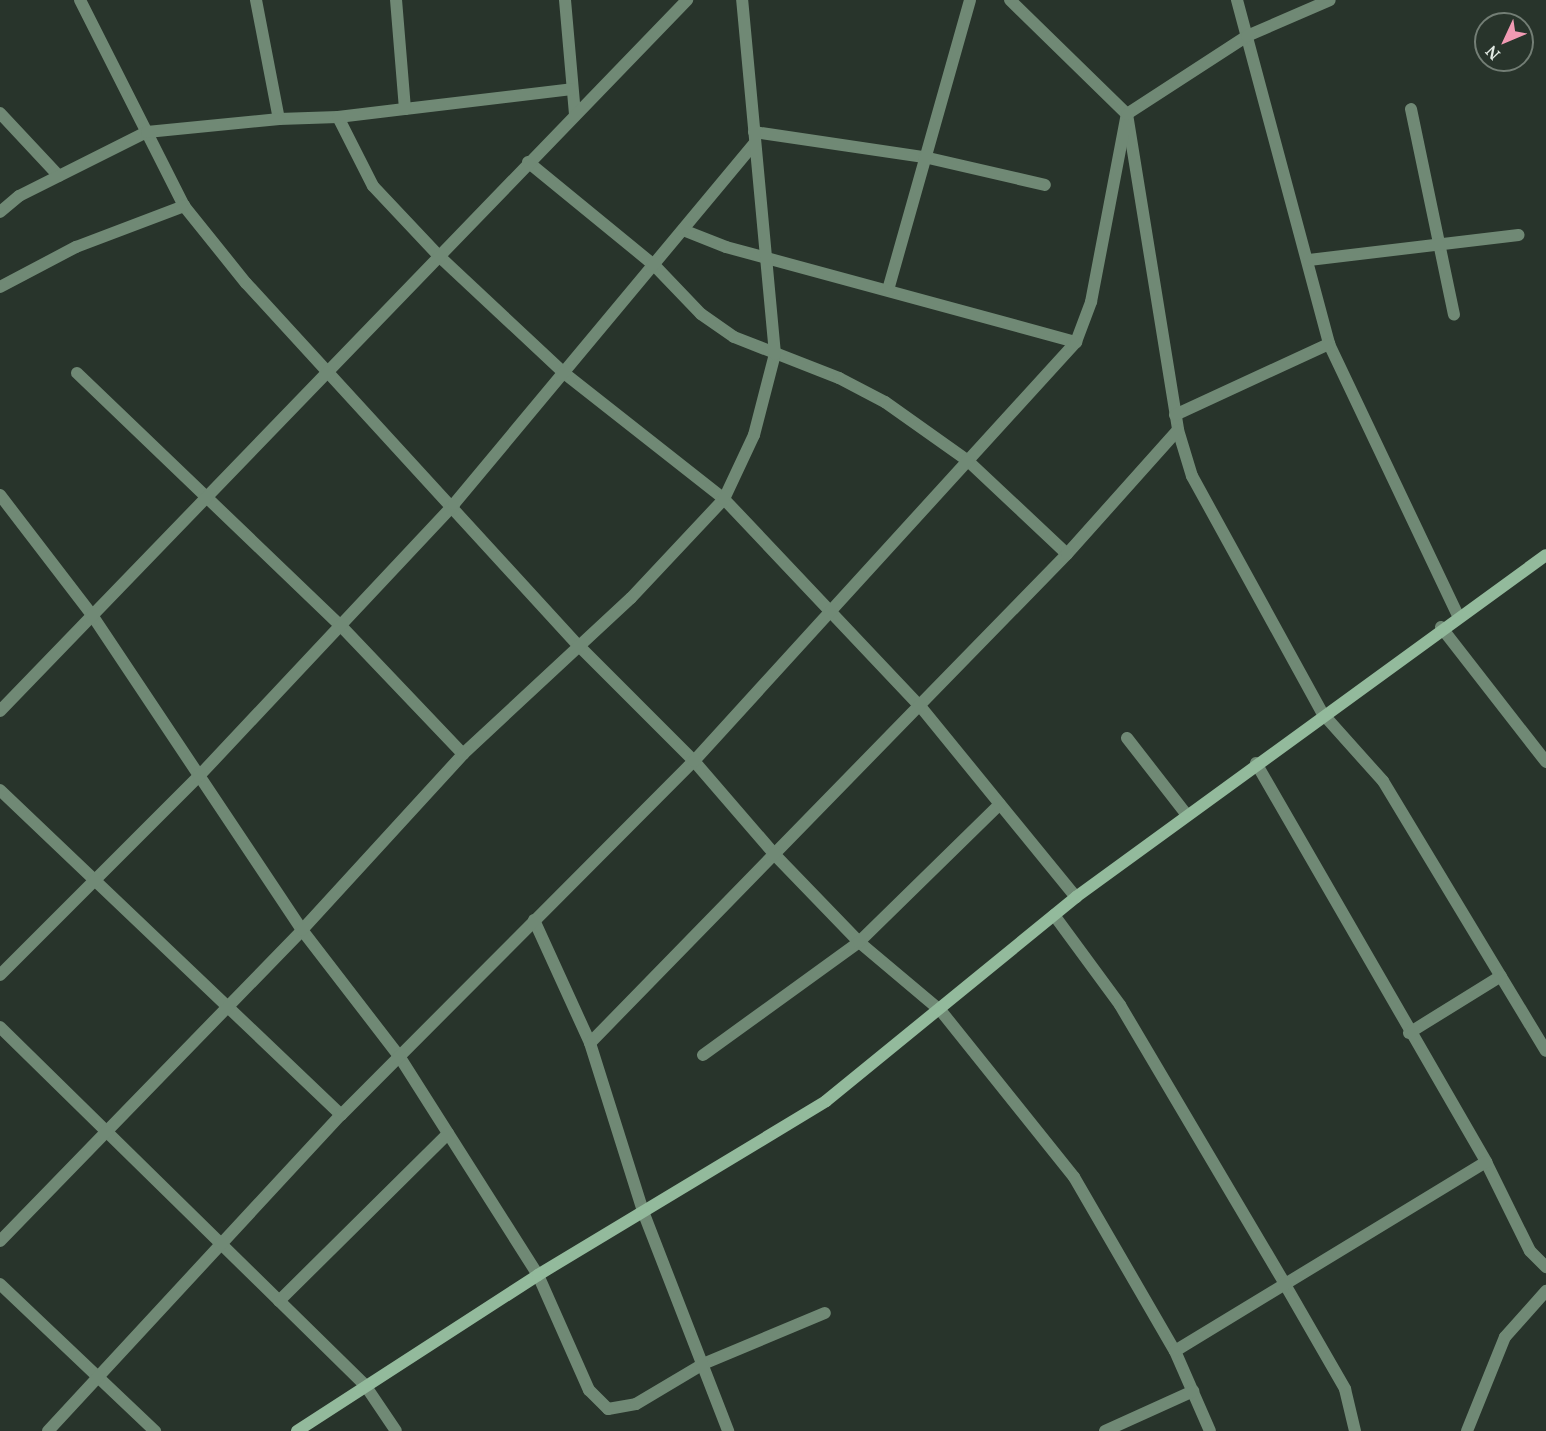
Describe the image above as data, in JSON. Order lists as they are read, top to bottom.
{
  "north": "bottom left"
}
